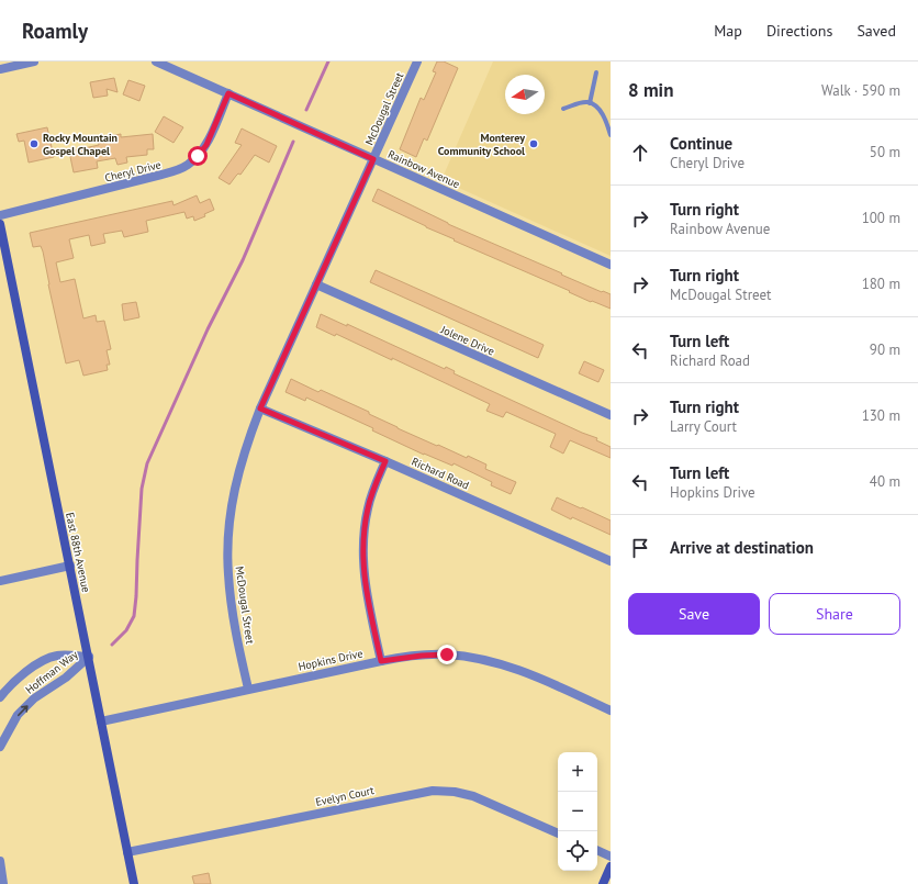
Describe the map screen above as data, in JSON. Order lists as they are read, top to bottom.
{
  "streets": {
    "main road": ["East 88th Avenue"],
    "street": [
      "McDougal Street",
      "Rainbow Avenue",
      "Cheryl Drive",
      "Jolene Drive",
      "Richard Road",
      "Hopkins Drive",
      "Hoffman Way",
      "Evelyn Court"
    ]
  },
  "crossings": [
    ["McDougal Street", "Rainbow Avenue"],
    ["McDougal Street", "Jolene Drive"],
    ["McDougal Street", "Richard Road"],
    ["McDougal Street", "Hopkins Drive"],
    ["Rainbow Avenue", "Cheryl Drive"],
    ["East 88th Avenue", "Hopkins Drive"],
    ["East 88th Avenue", "Hoffman Way"],
    ["East 88th Avenue", "Evelyn Court"]
  ],
  "one_way": ["Hoffman Way"],
  "places": ["Rocky Mountain Gospel Chapel", "Monterey Community School"],
  "north": "left",
  "page": {
    "header": "Roamly",
    "nav": ["Map", "Directions", "Saved"],
    "heading": ["8 min", "Walk · 590 m"],
    "list": [
      ["Continue", "Cheryl Drive", "50 m"],
      ["Turn right", "Rainbow Avenue", "100 m"],
      ["Turn right", "McDougal Street", "180 m"],
      ["Turn left", "Richard Road", "90 m"],
      ["Turn right", "Larry Court", "130 m"],
      ["Turn left", "Hopkins Drive", "40 m"],
      "Arrive at destination"
    ],
    "buttons": ["Save", "Share"],
    "map_buttons": ["+", "−"]
  }
}
